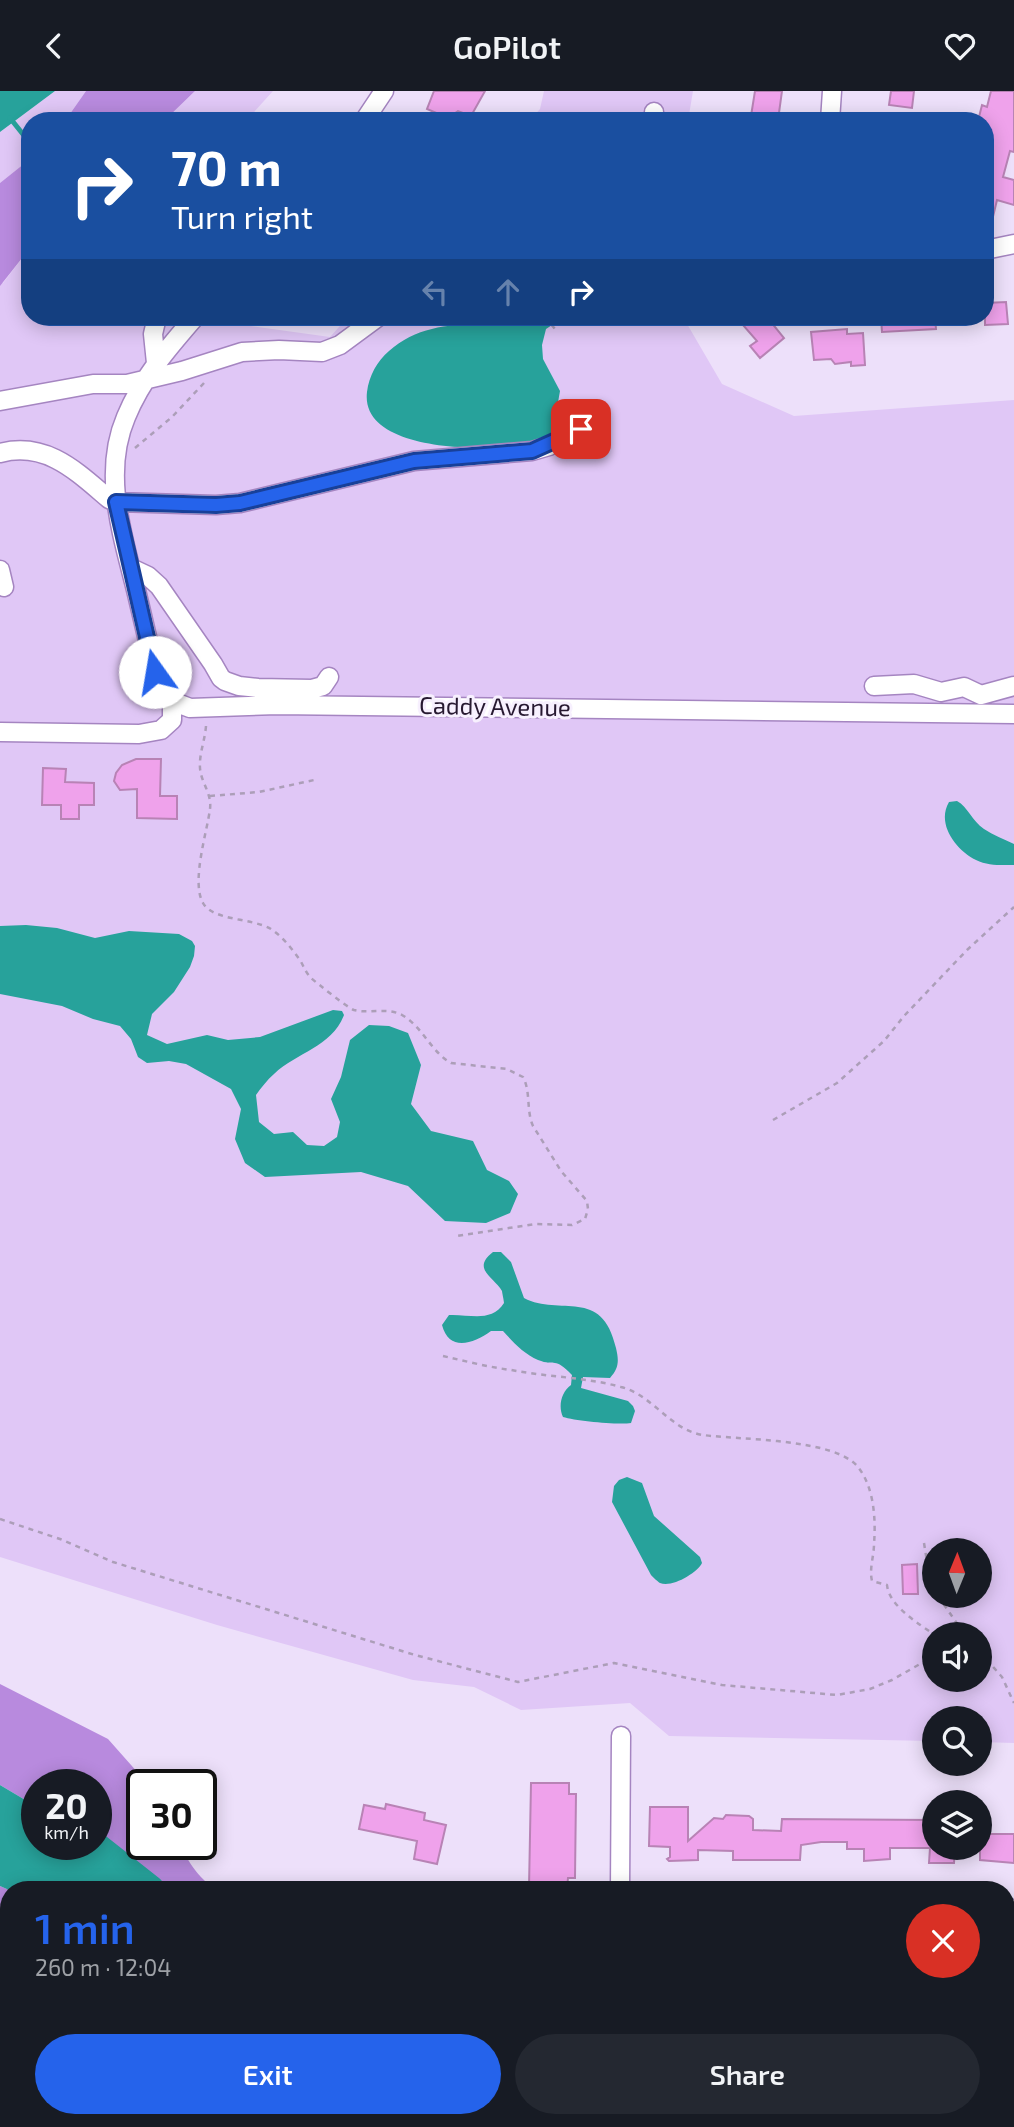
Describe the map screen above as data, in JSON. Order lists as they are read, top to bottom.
{
  "streets": {
    "street": ["Caddy Avenue"]
  },
  "north": "top",
  "page": {
    "header": "GoPilot",
    "turn": ["70 m", "Turn right"],
    "speed": "20 km/h",
    "limit": "30",
    "heading": ["1 min", "260 m · 12:04"],
    "buttons": ["Exit", "Share"]
  }
}
